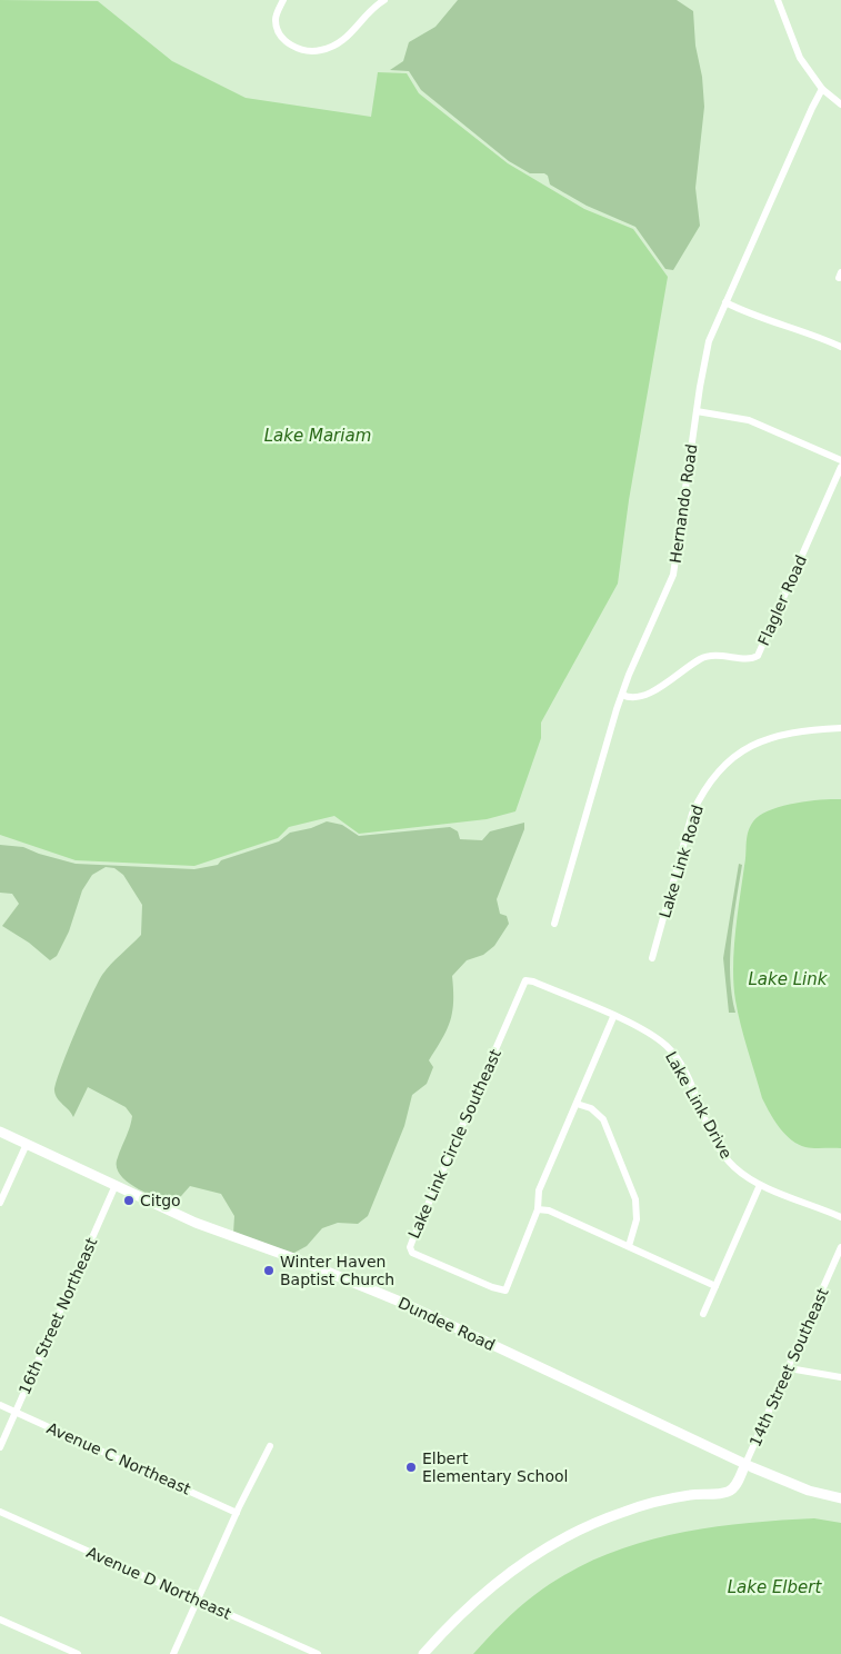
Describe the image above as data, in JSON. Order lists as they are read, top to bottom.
{
  "streets": {
    "main road": ["Dundee Road", "14th Street Southeast"],
    "street": [
      "Hernando Road",
      "Flagler Road",
      "Lake Link Road",
      "Lake Link Drive",
      "Lake Link Circle Southeast",
      "16th Street Northeast",
      "Avenue C Northeast",
      "Avenue D Northeast"
    ]
  },
  "crossings": [
    ["Hernando Road", "Flagler Road"],
    ["Lake Link Drive", "Lake Link Circle Southeast"],
    ["16th Street Northeast", "Dundee Road"],
    ["16th Street Northeast", "Avenue C Northeast"],
    ["Dundee Road", "14th Street Southeast"]
  ],
  "water": ["Lake Mariam", "Lake Link", "Lake Elbert"],
  "places": ["Citgo", "Winter Haven Baptist Church", "Elbert Elementary School"]
}
